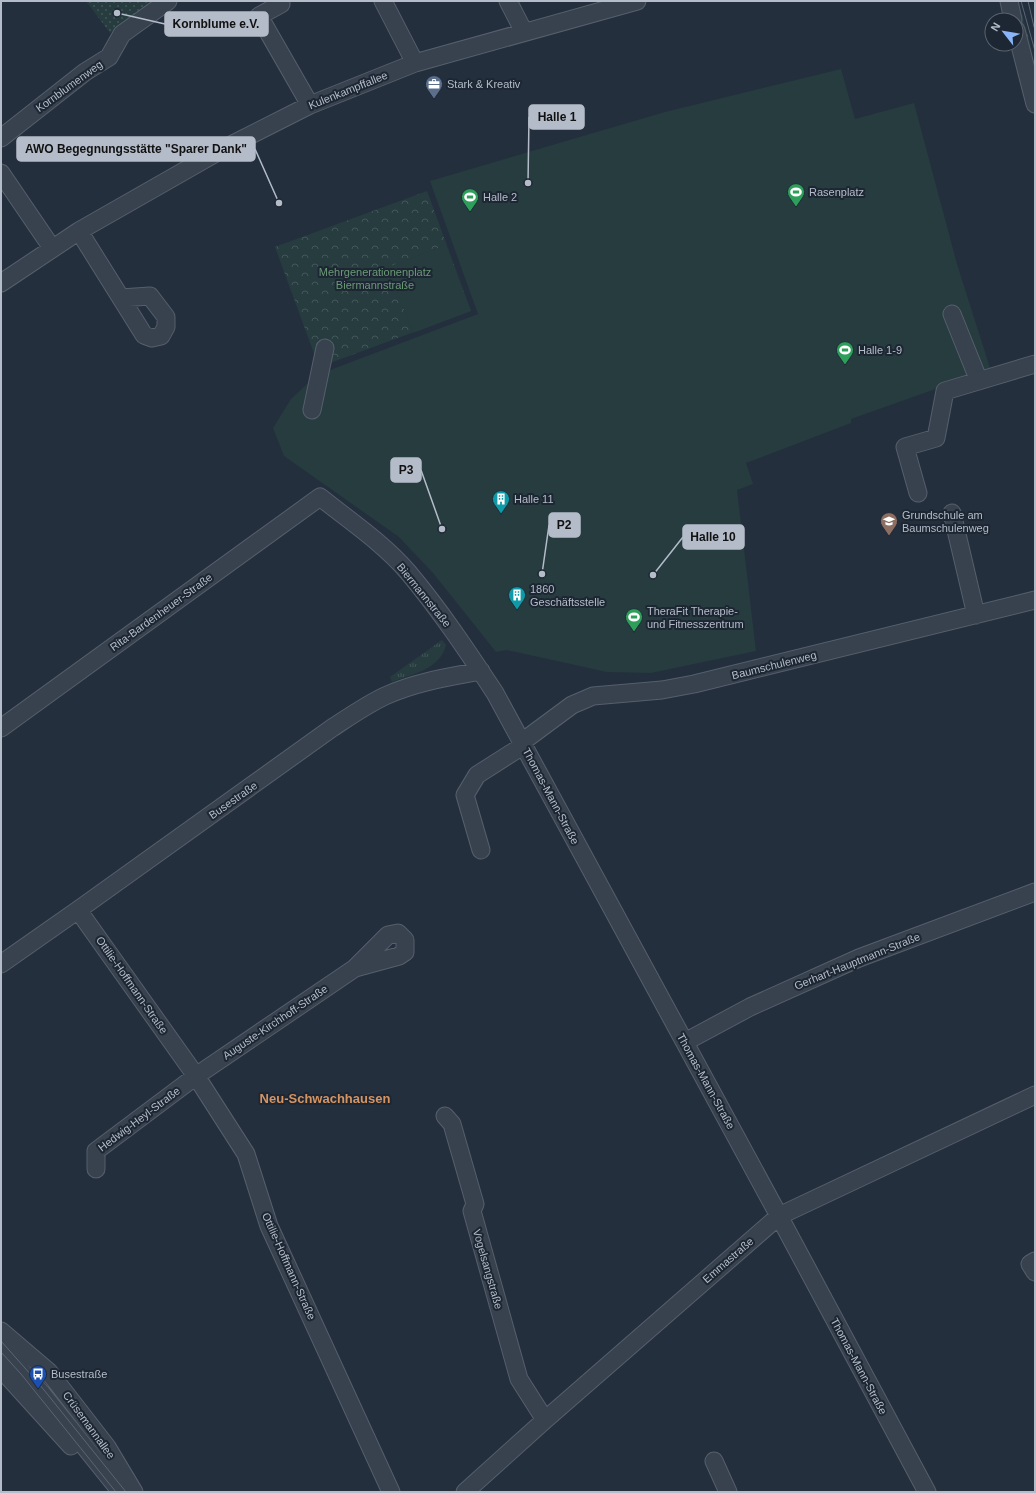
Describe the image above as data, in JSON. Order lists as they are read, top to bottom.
{
  "streets": {
    "street": [
      "Kornblumenweg",
      "Kulenkampffallee",
      "Biermannstraße",
      "Rita-Bardenheuer-Straße",
      "Baumschulenweg",
      "Thomas-Mann-Straße",
      "Busestraße",
      "Gerhart-Hauptmann-Straße",
      "Ottilie-Hoffmann-Straße",
      "Auguste-Kirchhoff-Straße",
      "Hedwig-Heyl-Straße",
      "Emmastraße",
      "Vogelsangstraße",
      "Crüsemannallee"
    ]
  },
  "crossings": [
    ["Biermannstraße", "Rita-Bardenheuer-Straße"],
    ["Biermannstraße", "Thomas-Mann-Straße"],
    ["Biermannstraße", "Busestraße"],
    ["Baumschulenweg", "Thomas-Mann-Straße"],
    ["Thomas-Mann-Straße", "Busestraße"],
    ["Thomas-Mann-Straße", "Gerhart-Hauptmann-Straße"],
    ["Thomas-Mann-Straße", "Emmastraße"],
    ["Busestraße", "Ottilie-Hoffmann-Straße"],
    ["Ottilie-Hoffmann-Straße", "Auguste-Kirchhoff-Straße"],
    ["Ottilie-Hoffmann-Straße", "Hedwig-Heyl-Straße"],
    ["Auguste-Kirchhoff-Straße", "Hedwig-Heyl-Straße"],
    ["Emmastraße", "Vogelsangstraße"]
  ],
  "districts": ["Neu-Schwachhausen"],
  "parks": ["Mehrgenerationenplatz Biermannstraße"],
  "places": {
    "other": [
      "Kornblume e.V.",
      "Halle 1",
      "AWO Begegnungsstätte \"Sparer Dank\"",
      "P3",
      "P2",
      "Halle 10"
    ],
    "office": ["Stark & Kreativ"],
    "sports": [
      "Rasenplatz",
      "Halle 2",
      "Halle 1-9",
      "TheraFit Therapie- und Fitnesszentrum"
    ],
    "building": ["Halle 11", "1860 Geschäftsstelle"],
    "school or university": ["Grundschule am Baumschulenweg"],
    "bus stop": ["Busestraße"]
  },
  "north": "top left"
}
